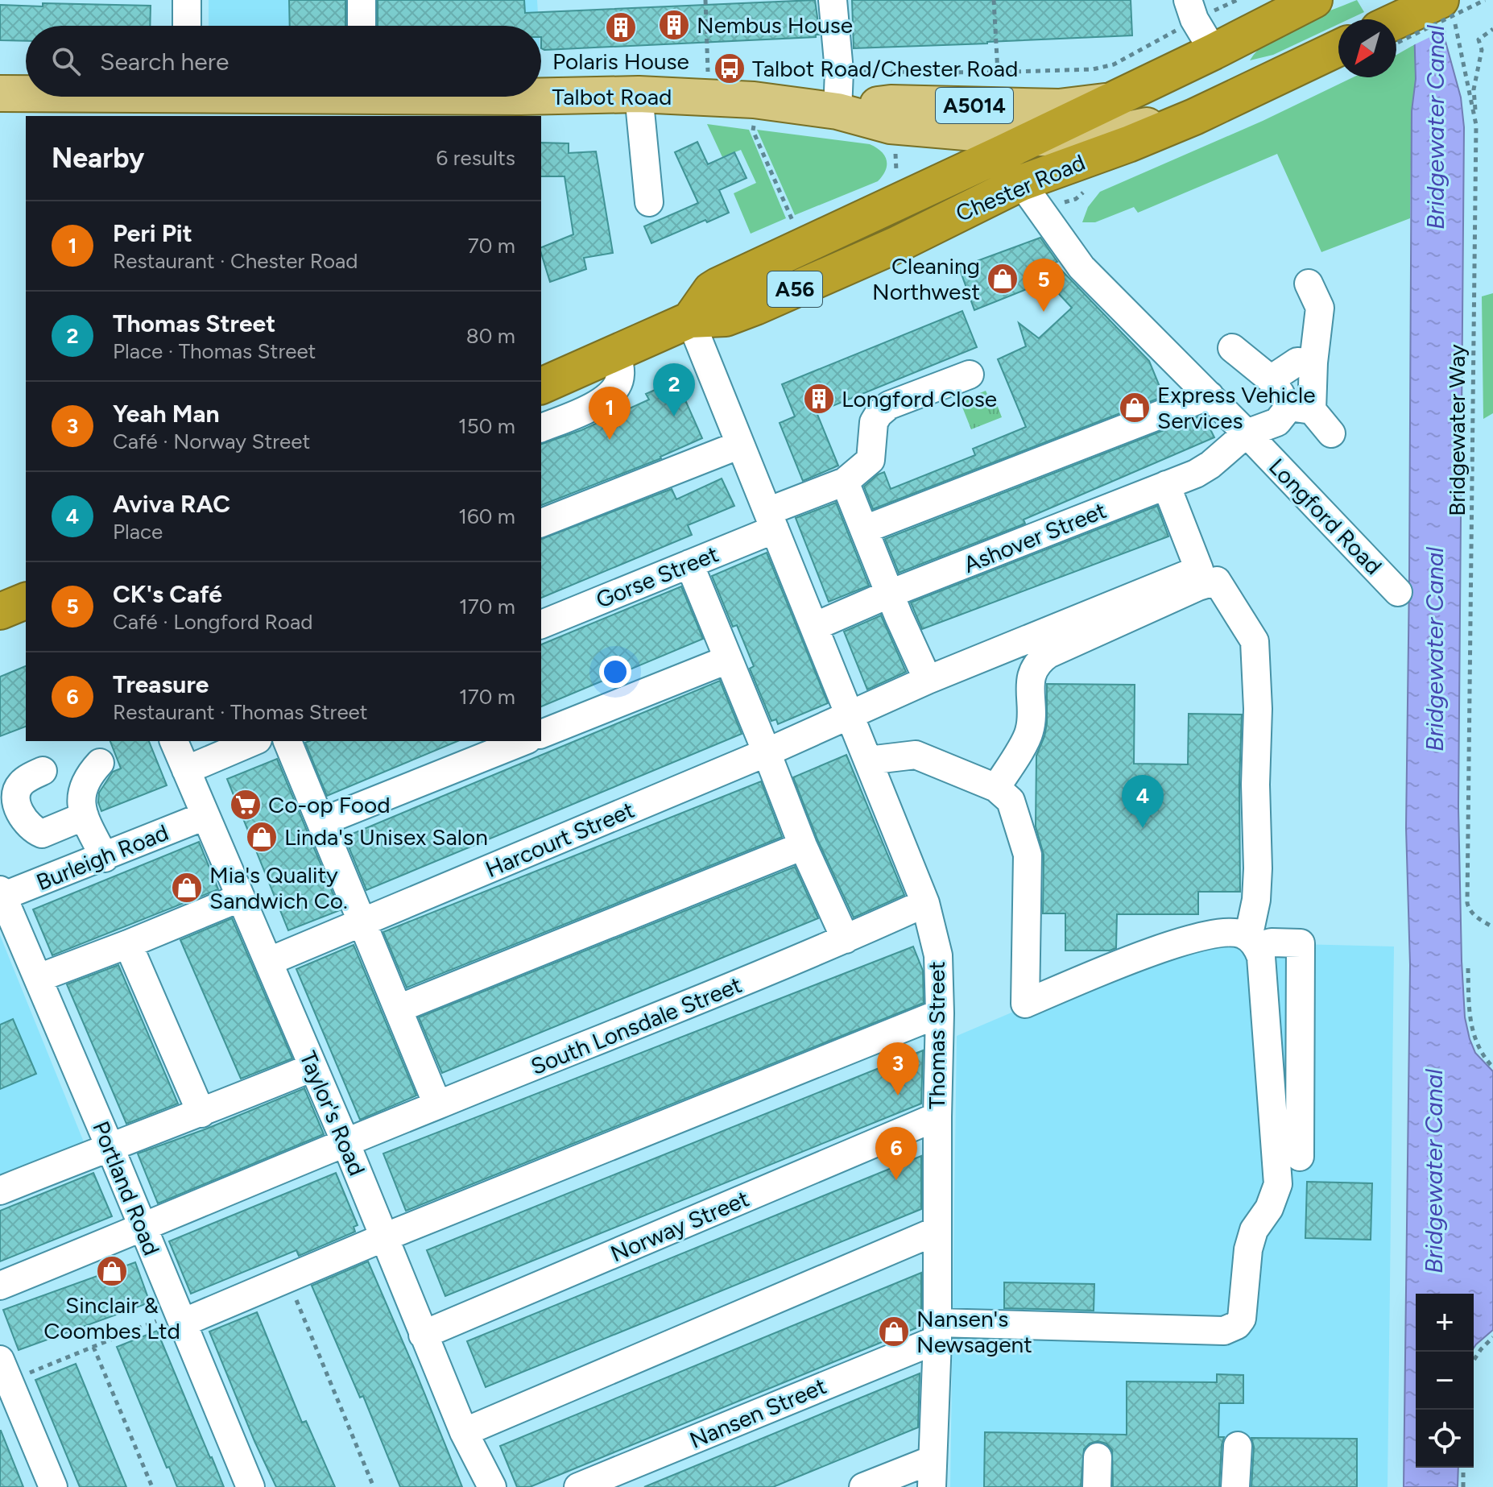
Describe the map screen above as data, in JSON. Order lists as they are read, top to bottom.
{
  "streets": {
    "highway": ["Chester Road", "A56"],
    "main road": ["Talbot Road", "A5014"],
    "street": [
      "Longford Road",
      "Ashover Street",
      "Gorse Street",
      "Harcourt Street",
      "Burleigh Road",
      "South Lonsdale Street",
      "Thomas Street",
      "Taylor's Road",
      "Portland Road",
      "Norway Street",
      "Nansen Street"
    ],
    "path": ["Bridgewater Way"]
  },
  "crossings": [
    ["Talbot Road", "Chester Road"],
    ["Chester Road", "Longford Road"],
    ["Chester Road", "Thomas Street"],
    ["Longford Road", "Ashover Street"],
    ["Ashover Street", "Harcourt Street"],
    ["Ashover Street", "Thomas Street"],
    ["Gorse Street", "Thomas Street"],
    ["Harcourt Street", "Thomas Street"],
    ["Harcourt Street", "Taylor's Road"],
    ["Burleigh Road", "Taylor's Road"],
    ["Burleigh Road", "Portland Road"],
    ["South Lonsdale Street", "Thomas Street"],
    ["South Lonsdale Street", "Taylor's Road"],
    ["South Lonsdale Street", "Portland Road"],
    ["Thomas Street", "Norway Street"],
    ["Thomas Street", "Nansen Street"],
    ["Taylor's Road", "Norway Street"]
  ],
  "water": ["Bridgewater Canal"],
  "places": {
    "building": ["Nembus House", "Polaris House", "Longford Close"],
    "bus stop": ["Talbot Road/Chester Road"],
    "shop": [
      "Cleaning Northwest",
      "Express Vehicle Services",
      "Linda's Unisex Salon",
      "Mia's Quality Sandwich Co.",
      "Sinclair & Coombes Ltd",
      "Nansen's Newsagent"
    ],
    "supermarket": ["Co-op Food"]
  },
  "north": "bottom left",
  "page": {
    "search": "Search here",
    "heading": ["Nearby", "6 results"],
    "list": [
      {
        "mark": "1",
        "name": "Peri Pit",
        "note": "Restaurant · Chester Road",
        "value": "70 m"
      },
      {
        "mark": "2",
        "name": "Thomas Street",
        "note": "Place · Thomas Street",
        "value": "80 m"
      },
      {
        "mark": "3",
        "name": "Yeah Man",
        "note": "Café · Norway Street",
        "value": "150 m"
      },
      {
        "mark": "4",
        "name": "Aviva RAC",
        "note": "Place",
        "value": "160 m"
      },
      {
        "mark": "5",
        "name": "CK's Café",
        "note": "Café · Longford Road",
        "value": "170 m"
      },
      {
        "mark": "6",
        "name": "Treasure",
        "note": "Restaurant · Thomas Street",
        "value": "170 m"
      }
    ],
    "pins": [
      "5",
      "2",
      "1",
      "4",
      "3",
      "6"
    ],
    "map_buttons": ["+", "−"]
  }
}
